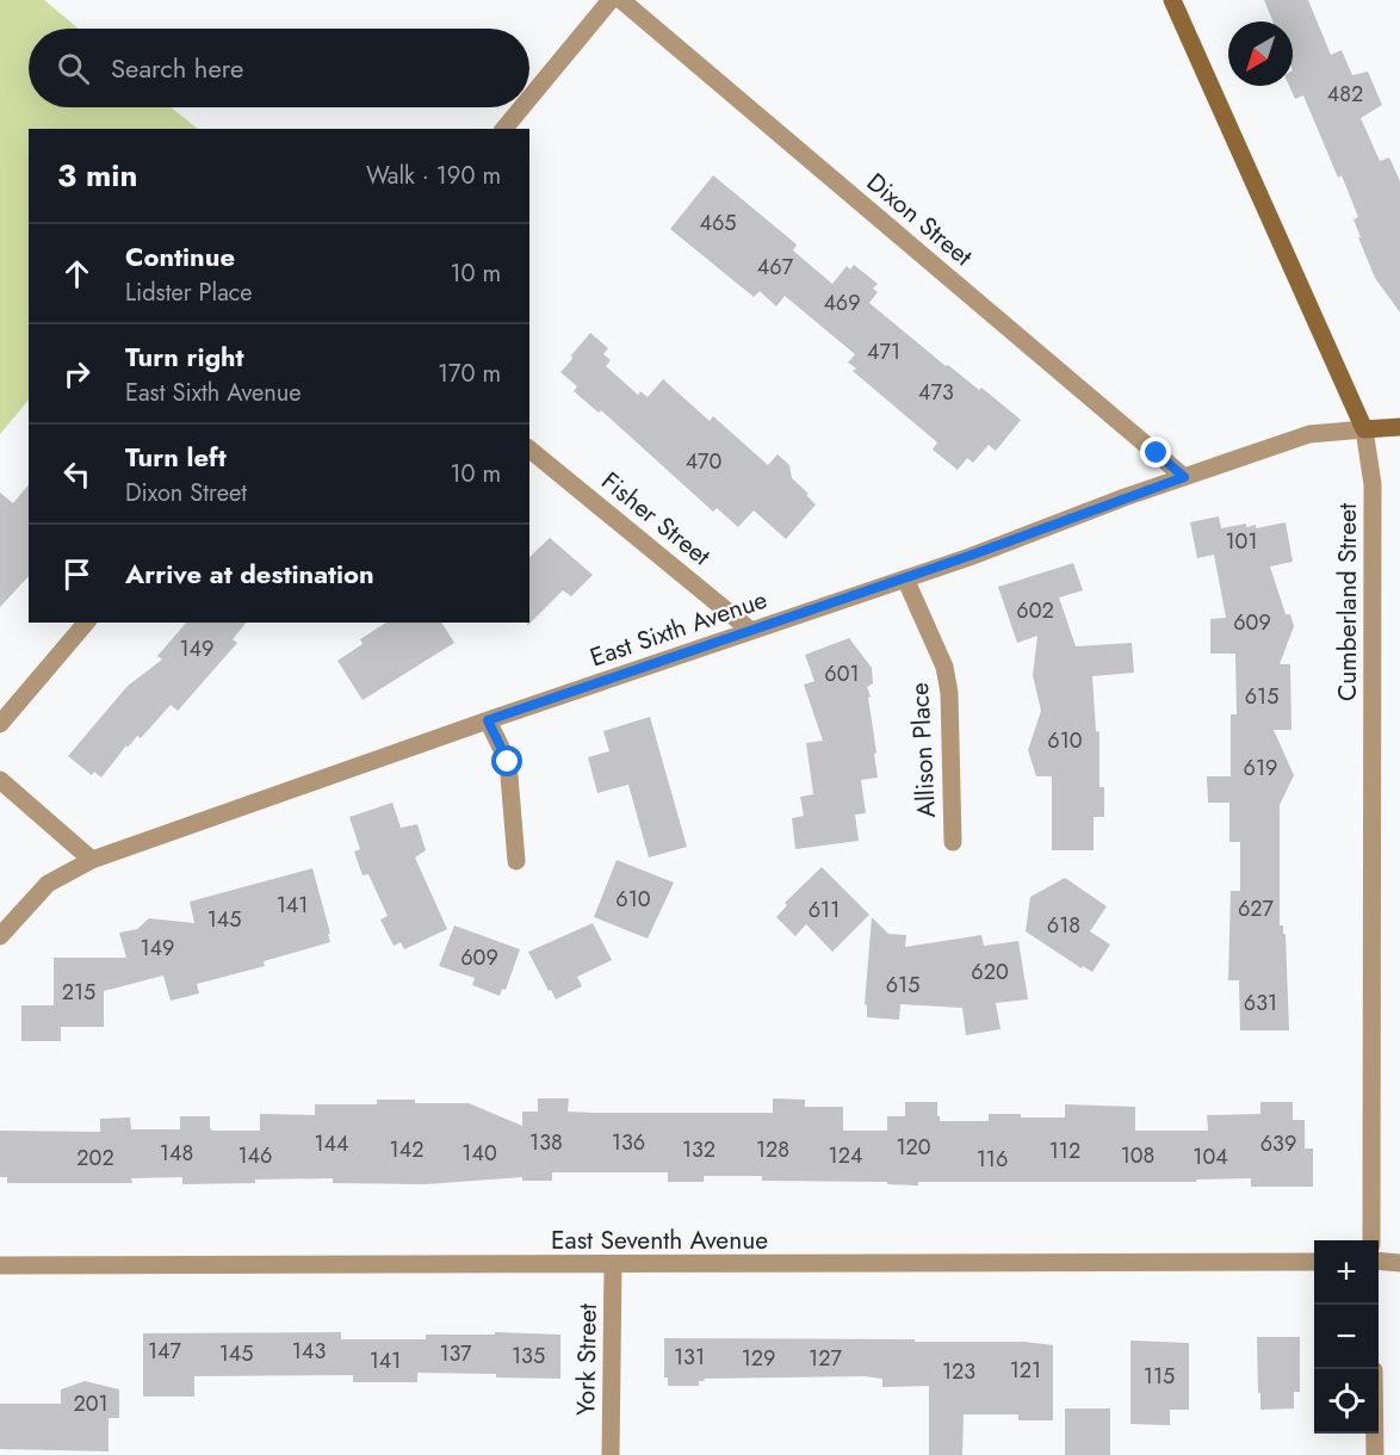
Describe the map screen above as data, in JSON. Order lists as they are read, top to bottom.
{
  "streets": {
    "street": [
      "Dixon Street",
      "Fisher Street",
      "Cumberland Street",
      "East Sixth Avenue",
      "Allison Place",
      "East Seventh Avenue",
      "York Street"
    ]
  },
  "crossings": [
    ["Dixon Street", "East Sixth Avenue"],
    ["Fisher Street", "East Sixth Avenue"],
    ["Cumberland Street", "East Sixth Avenue"],
    ["East Sixth Avenue", "Allison Place"],
    ["East Seventh Avenue", "York Street"]
  ],
  "house_numbers": [
    "482",
    "465",
    "467",
    "469",
    "471",
    "473",
    "470",
    "101",
    "602",
    "609",
    "149",
    "601",
    "615",
    "610",
    "619",
    "610",
    "141",
    "627",
    "611",
    "145",
    "618",
    "149",
    "609",
    "620",
    "615",
    "215",
    "631",
    "138",
    "136",
    "144",
    "639",
    "120",
    "142",
    "132",
    "128",
    "112",
    "148",
    "140",
    "146",
    "124",
    "108",
    "104",
    "202",
    "116",
    "147",
    "143",
    "145",
    "137",
    "135",
    "131",
    "129",
    "127",
    "141",
    "121",
    "123",
    "115",
    "201"
  ],
  "north": "bottom left",
  "page": {
    "search": "Search here",
    "heading": ["3 min", "Walk · 190 m"],
    "list": [
      ["Continue", "Lidster Place", "10 m"],
      ["Turn right", "East Sixth Avenue", "170 m"],
      ["Turn left", "Dixon Street", "10 m"],
      "Arrive at destination"
    ],
    "map_buttons": ["+", "−"]
  }
}
